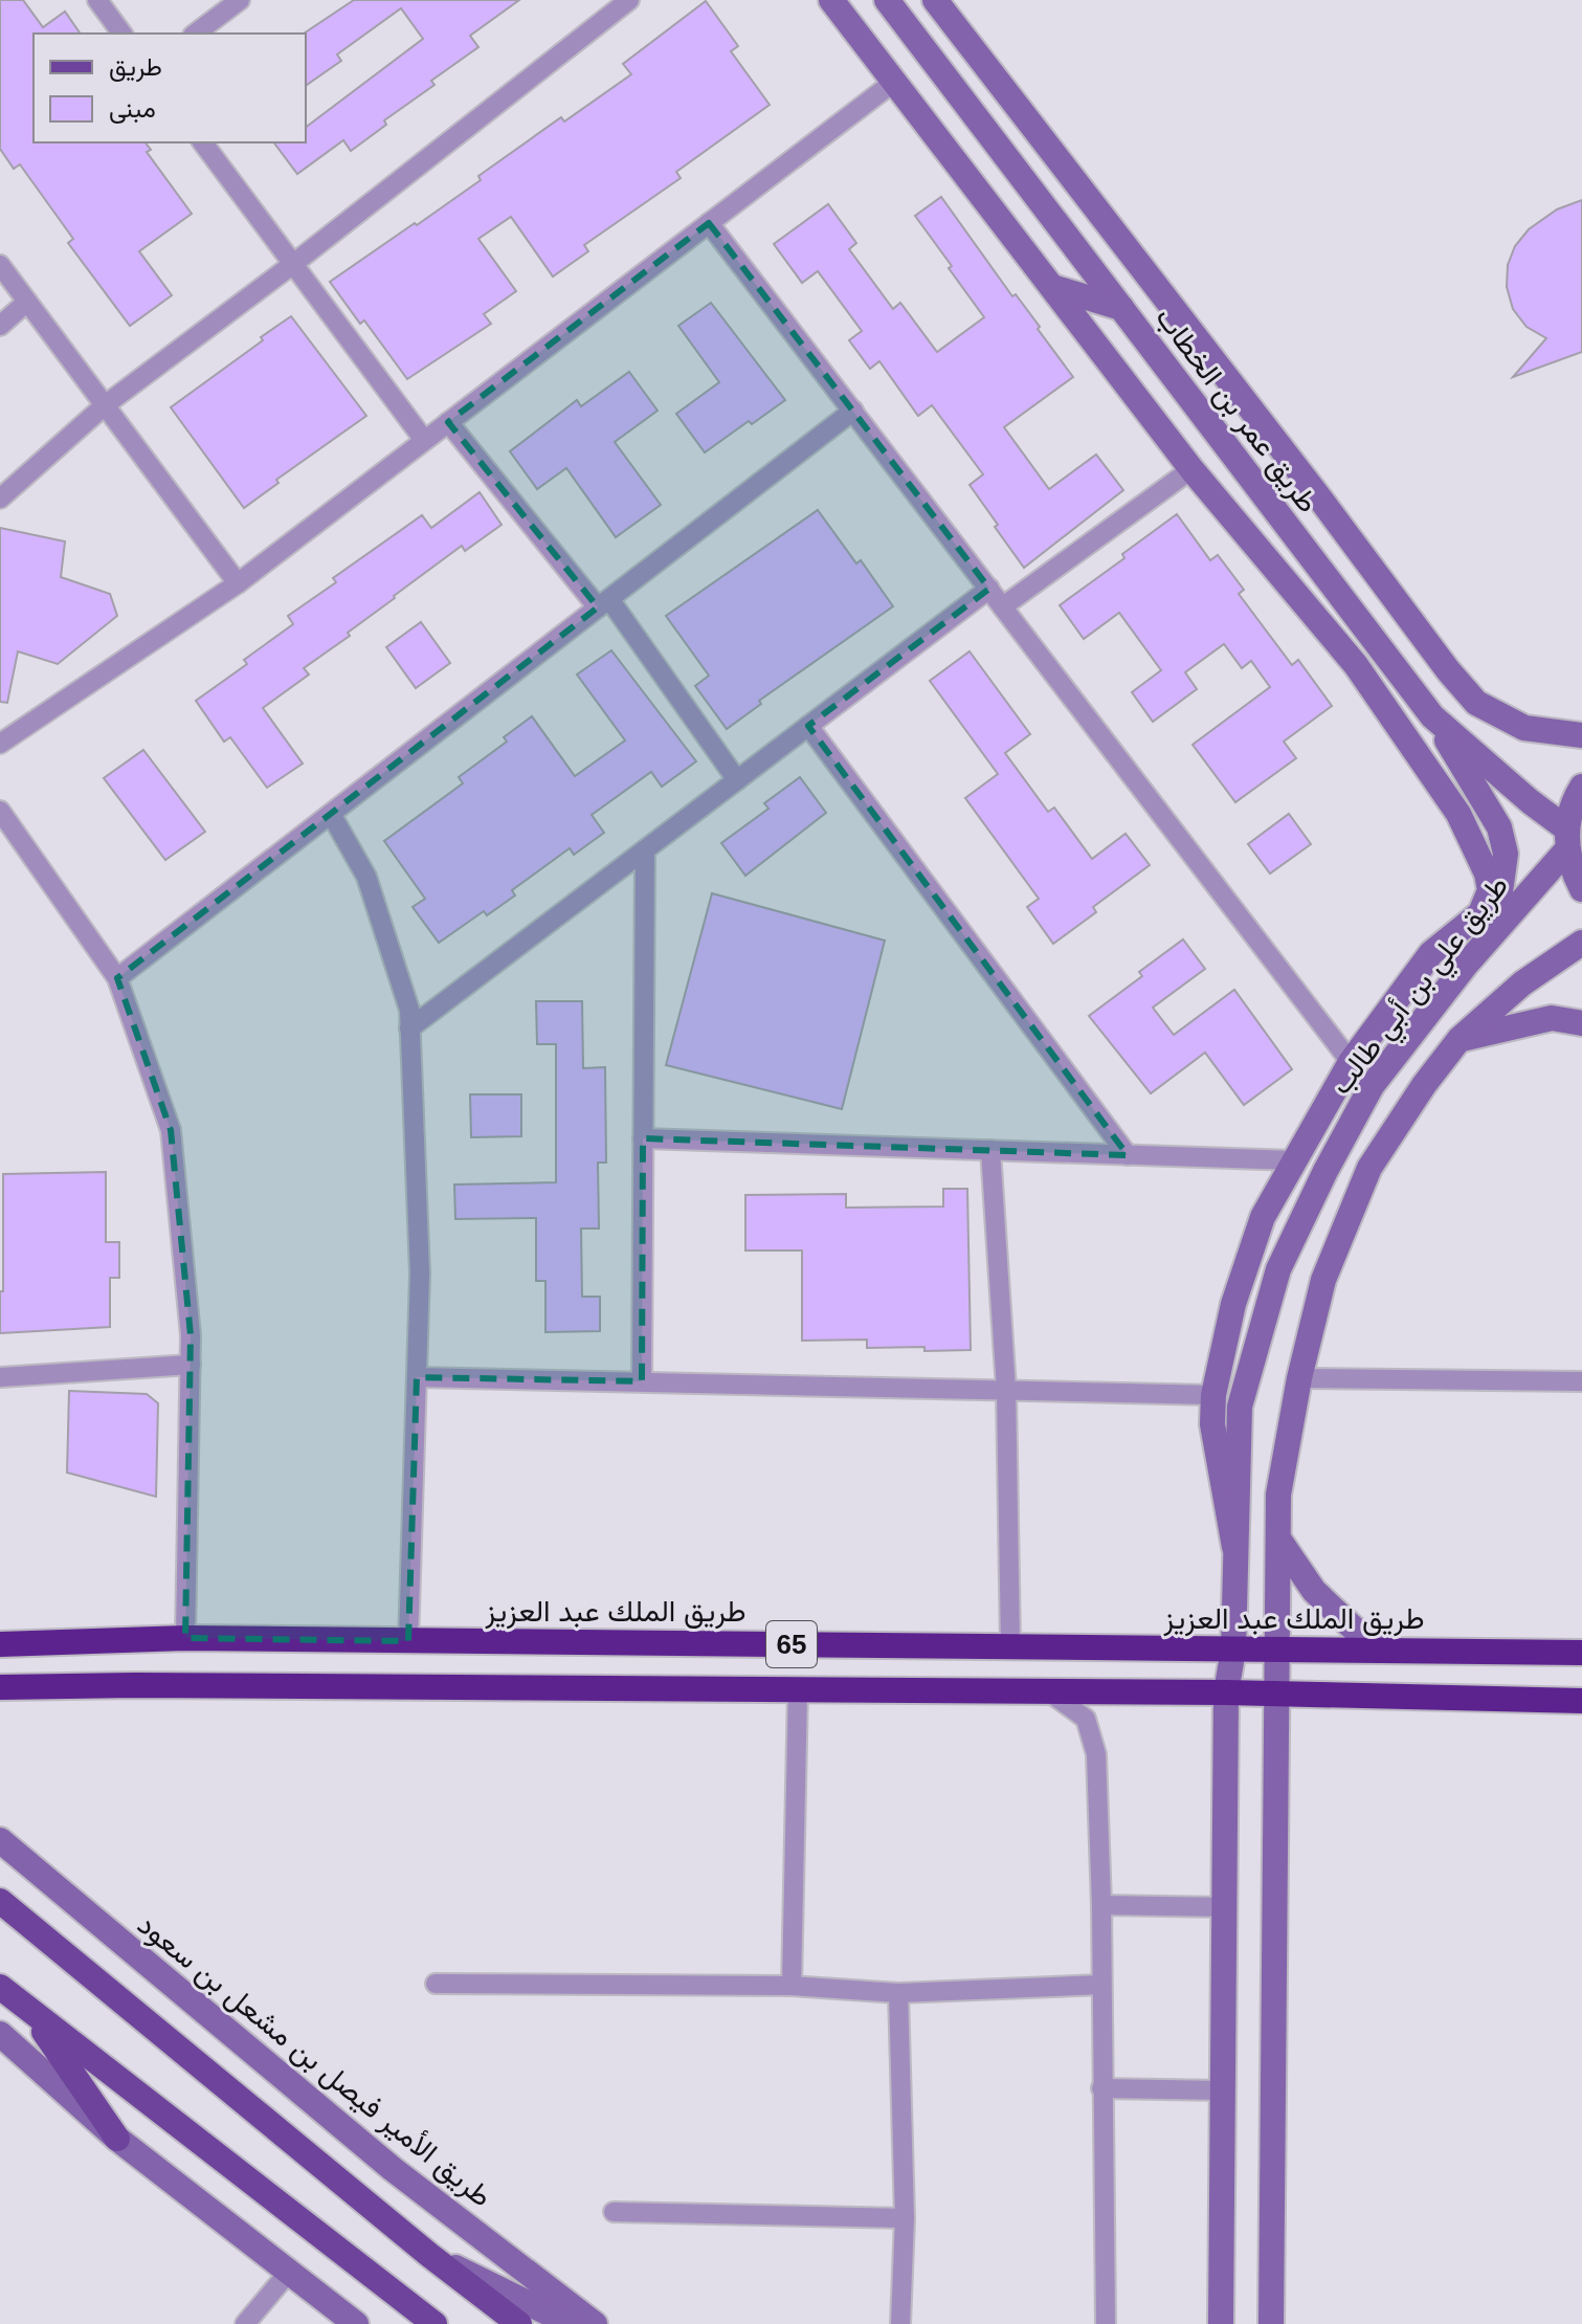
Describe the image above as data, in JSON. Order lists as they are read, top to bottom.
{
  "streets": {
    "highway": ["طريق الملك عبد العزيز", "65"],
    "main road": ["طريق عمر بن الخطاب", "طريق علي بن أبي طالب", "طريق الأمير فيصل بن مشعل بن سعود"]
  },
  "crossings": [
    ["طريق عمر بن الخطاب", "طريق علي بن أبي طالب"],
    ["طريق علي بن أبي طالب", "طريق الملك عبد العزيز"],
    ["طريق علي بن أبي طالب", "65"]
  ],
  "legend": ["طريق", "مبنى"]
}
